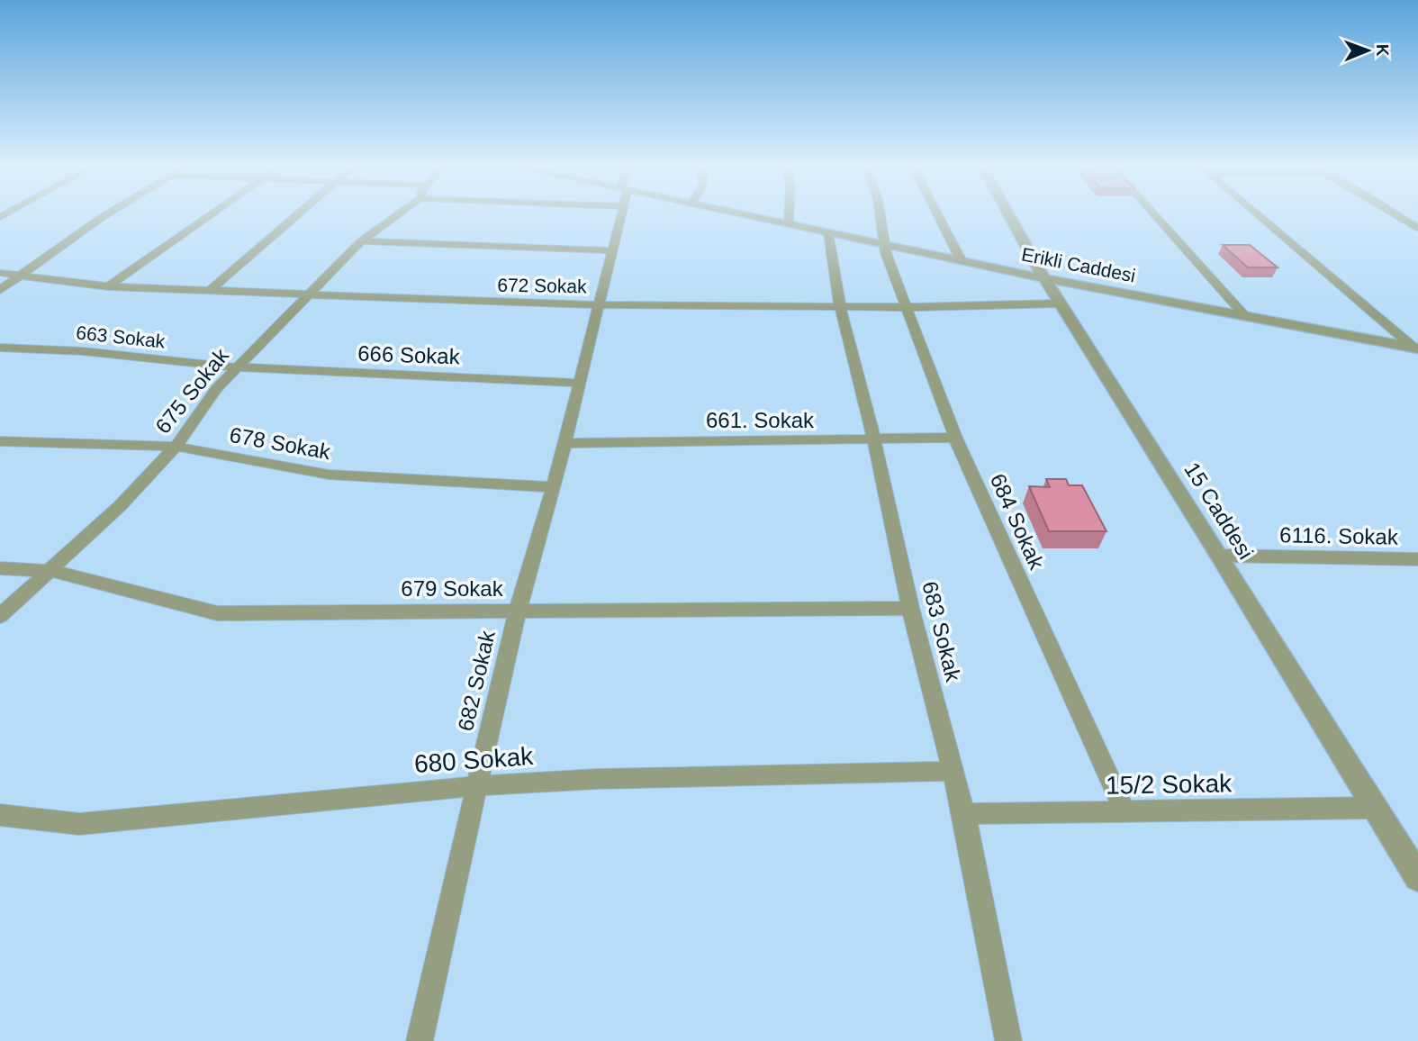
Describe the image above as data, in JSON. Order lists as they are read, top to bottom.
{
  "streets": {
    "street": [
      "Erikli Caddesi",
      "672 Sokak",
      "663 Sokak",
      "666 Sokak",
      "675 Sokak",
      "661. Sokak",
      "678 Sokak",
      "15 Caddesi",
      "684 Sokak",
      "6116. Sokak",
      "679 Sokak",
      "683 Sokak",
      "682 Sokak",
      "680 Sokak",
      "15/2 Sokak"
    ]
  },
  "crossings": [
    ["Erikli Caddesi", "15 Caddesi"],
    ["Erikli Caddesi", "684 Sokak"],
    ["Erikli Caddesi", "683 Sokak"],
    ["672 Sokak", "675 Sokak"],
    ["672 Sokak", "15 Caddesi"],
    ["672 Sokak", "684 Sokak"],
    ["672 Sokak", "683 Sokak"],
    ["672 Sokak", "682 Sokak"],
    ["663 Sokak", "666 Sokak"],
    ["663 Sokak", "675 Sokak"],
    ["666 Sokak", "675 Sokak"],
    ["666 Sokak", "682 Sokak"],
    ["675 Sokak", "678 Sokak"],
    ["675 Sokak", "679 Sokak"],
    ["661. Sokak", "684 Sokak"],
    ["661. Sokak", "683 Sokak"],
    ["661. Sokak", "682 Sokak"],
    ["678 Sokak", "682 Sokak"],
    ["15 Caddesi", "6116. Sokak"],
    ["15 Caddesi", "15/2 Sokak"],
    ["684 Sokak", "15/2 Sokak"],
    ["679 Sokak", "683 Sokak"],
    ["679 Sokak", "682 Sokak"],
    ["683 Sokak", "680 Sokak"],
    ["683 Sokak", "15/2 Sokak"],
    ["682 Sokak", "680 Sokak"]
  ],
  "north": "right"
}
